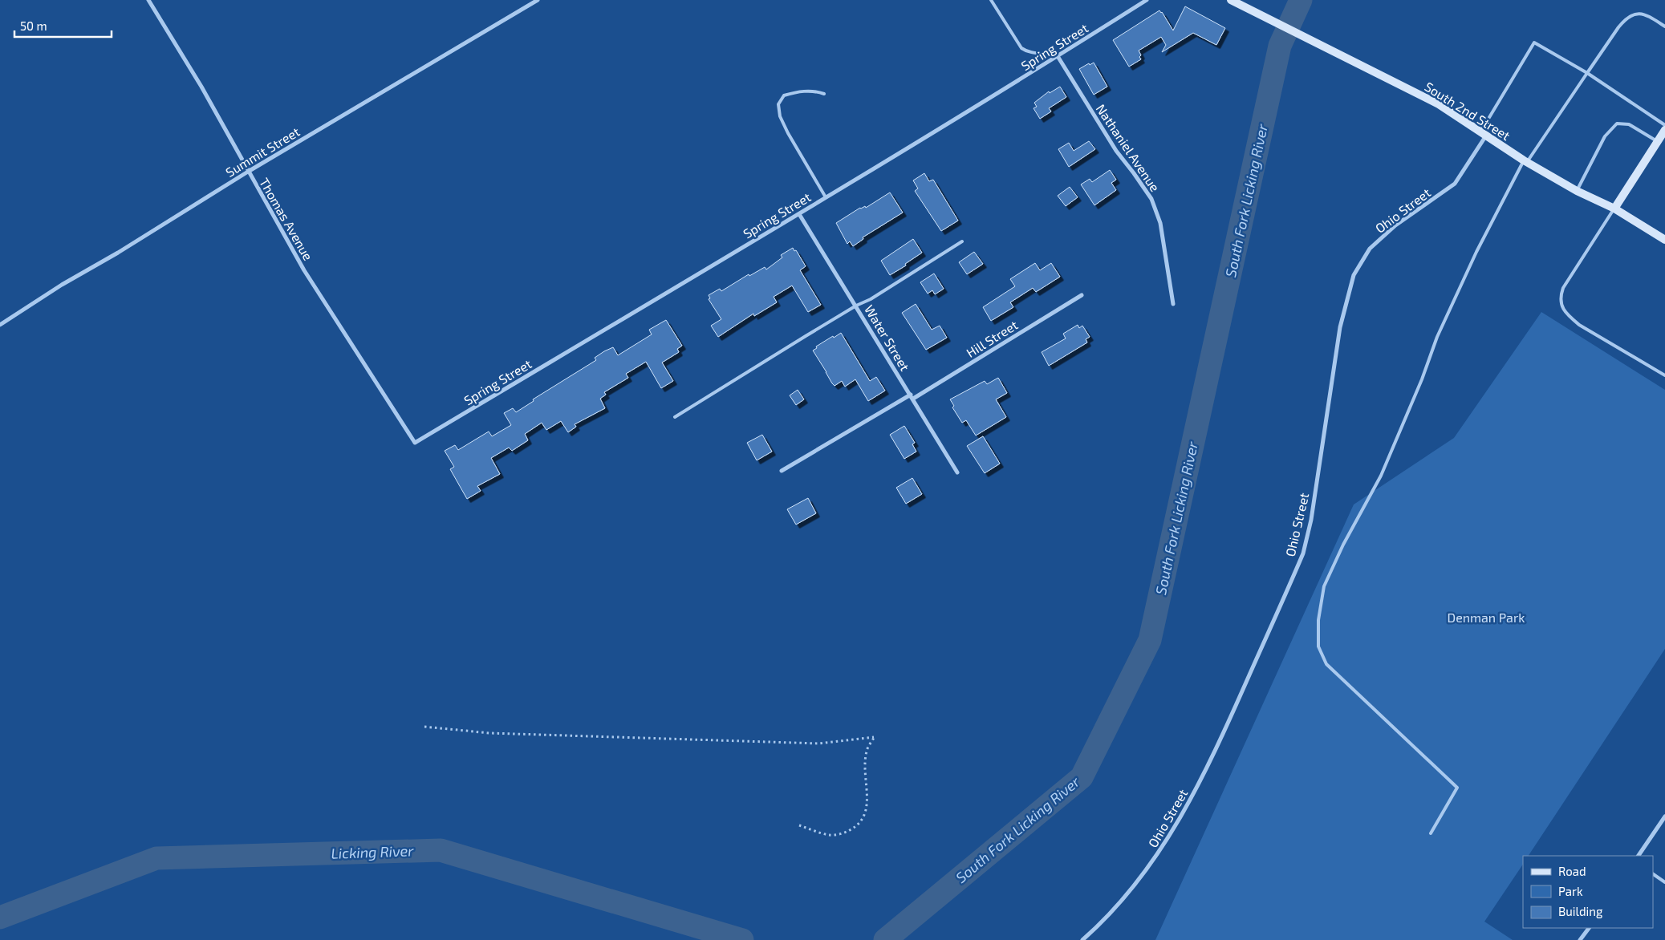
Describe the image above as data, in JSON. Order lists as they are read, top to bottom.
{
  "streets": {
    "street": [
      "Spring Street",
      "South 2nd Street",
      "Nathaniel Avenue",
      "Summit Street",
      "Ohio Street",
      "Thomas Avenue",
      "Water Street",
      "Hill Street"
    ]
  },
  "crossings": [
    ["Spring Street", "Nathaniel Avenue"],
    ["Spring Street", "Thomas Avenue"],
    ["Spring Street", "Water Street"],
    ["South 2nd Street", "Ohio Street"],
    ["Summit Street", "Thomas Avenue"],
    ["Water Street", "Hill Street"]
  ],
  "water": ["South Fork Licking River", "Licking River"],
  "parks": ["Denman Park"],
  "legend": ["Road", "Park", "Building"],
  "scale_bar": "50 m"
}
